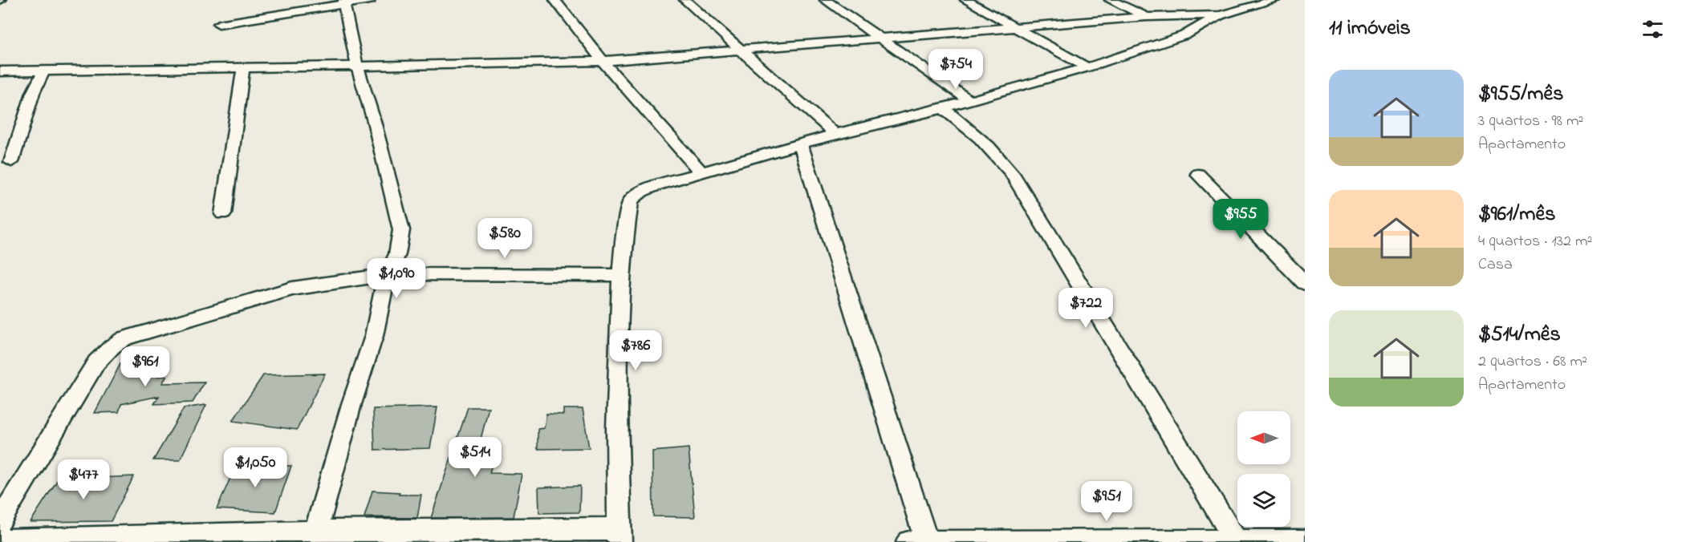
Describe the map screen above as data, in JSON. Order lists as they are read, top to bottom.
{
  "north": "left",
  "page": {
    "heading": "11 imóveis",
    "price": [
      "$754",
      "$955",
      "$580",
      "$1,090",
      "$722",
      "$786",
      "$961",
      "$514",
      "$1,050",
      "$477",
      "$951"
    ],
    "list": [
      {
        "name": "$955/mês",
        "note": "3 quartos · 98 m² · Apartamento"
      },
      {
        "name": "$961/mês",
        "note": "4 quartos · 132 m² · Casa"
      },
      {
        "name": "$514/mês",
        "note": "2 quartos · 68 m² · Apartamento"
      }
    ]
  }
}
